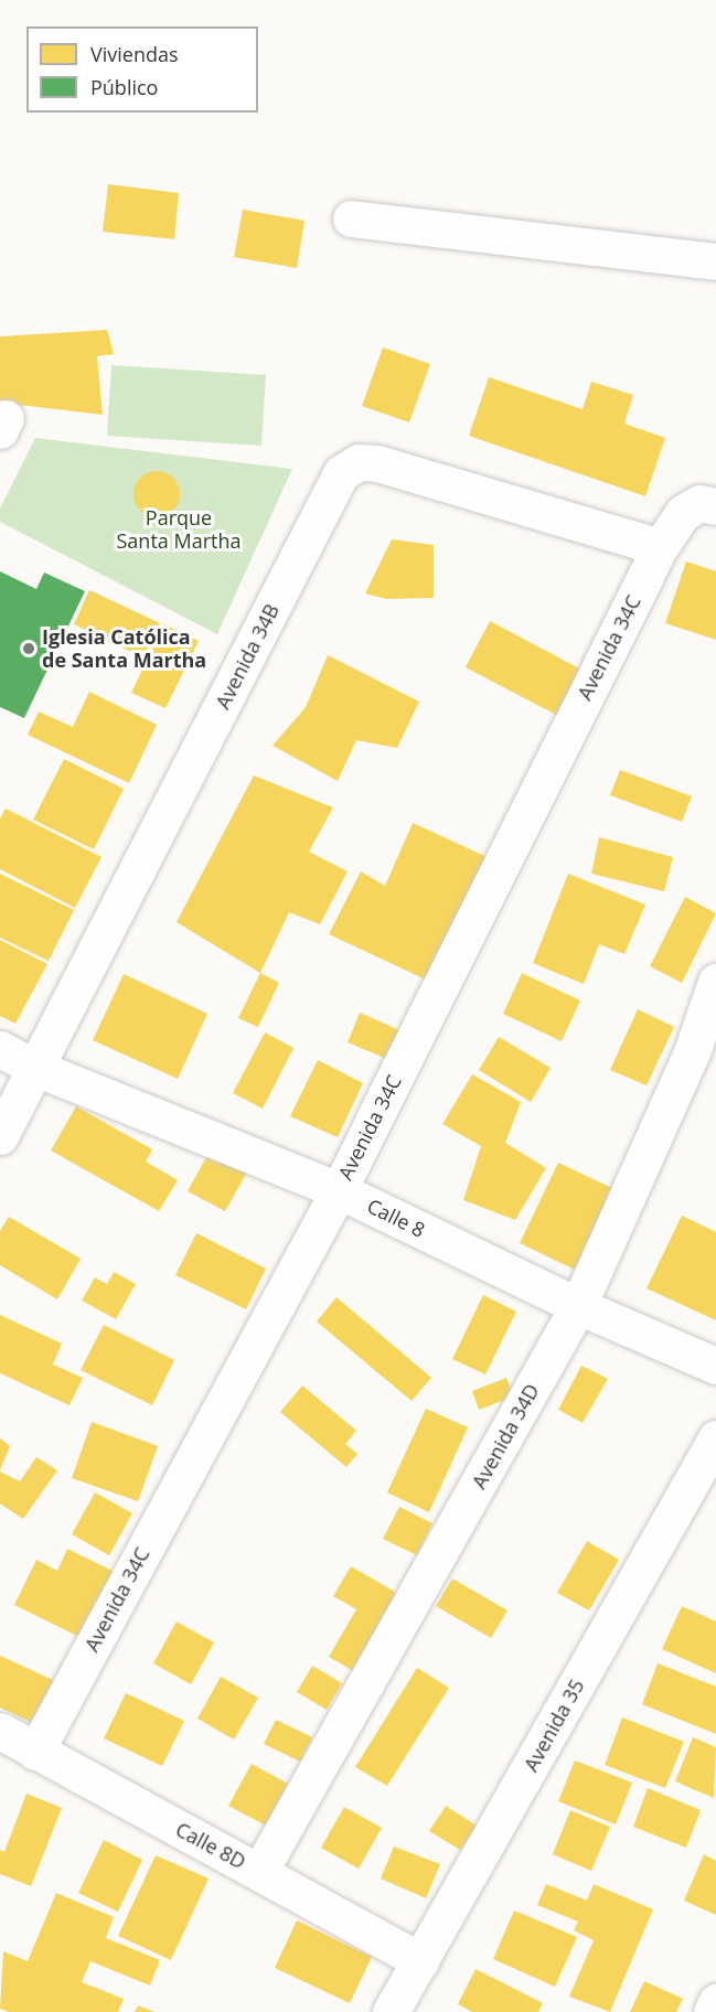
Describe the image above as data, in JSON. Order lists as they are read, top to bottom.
{
  "streets": {
    "street": [
      "Avenida 34C",
      "Avenida 34B",
      "Calle 8",
      "Avenida 34D",
      "Avenida 35",
      "Calle 8D"
    ]
  },
  "crossings": [
    ["Avenida 34C", "Avenida 34B"],
    ["Avenida 34C", "Calle 8"],
    ["Avenida 34C", "Calle 8D"],
    ["Avenida 34B", "Calle 8"],
    ["Calle 8", "Avenida 34D"],
    ["Avenida 34D", "Calle 8D"],
    ["Avenida 35", "Calle 8D"]
  ],
  "parks": ["Parque Santa Martha"],
  "places": ["Iglesia Católica de Santa Martha"],
  "legend": ["Viviendas", "Público"]
}
